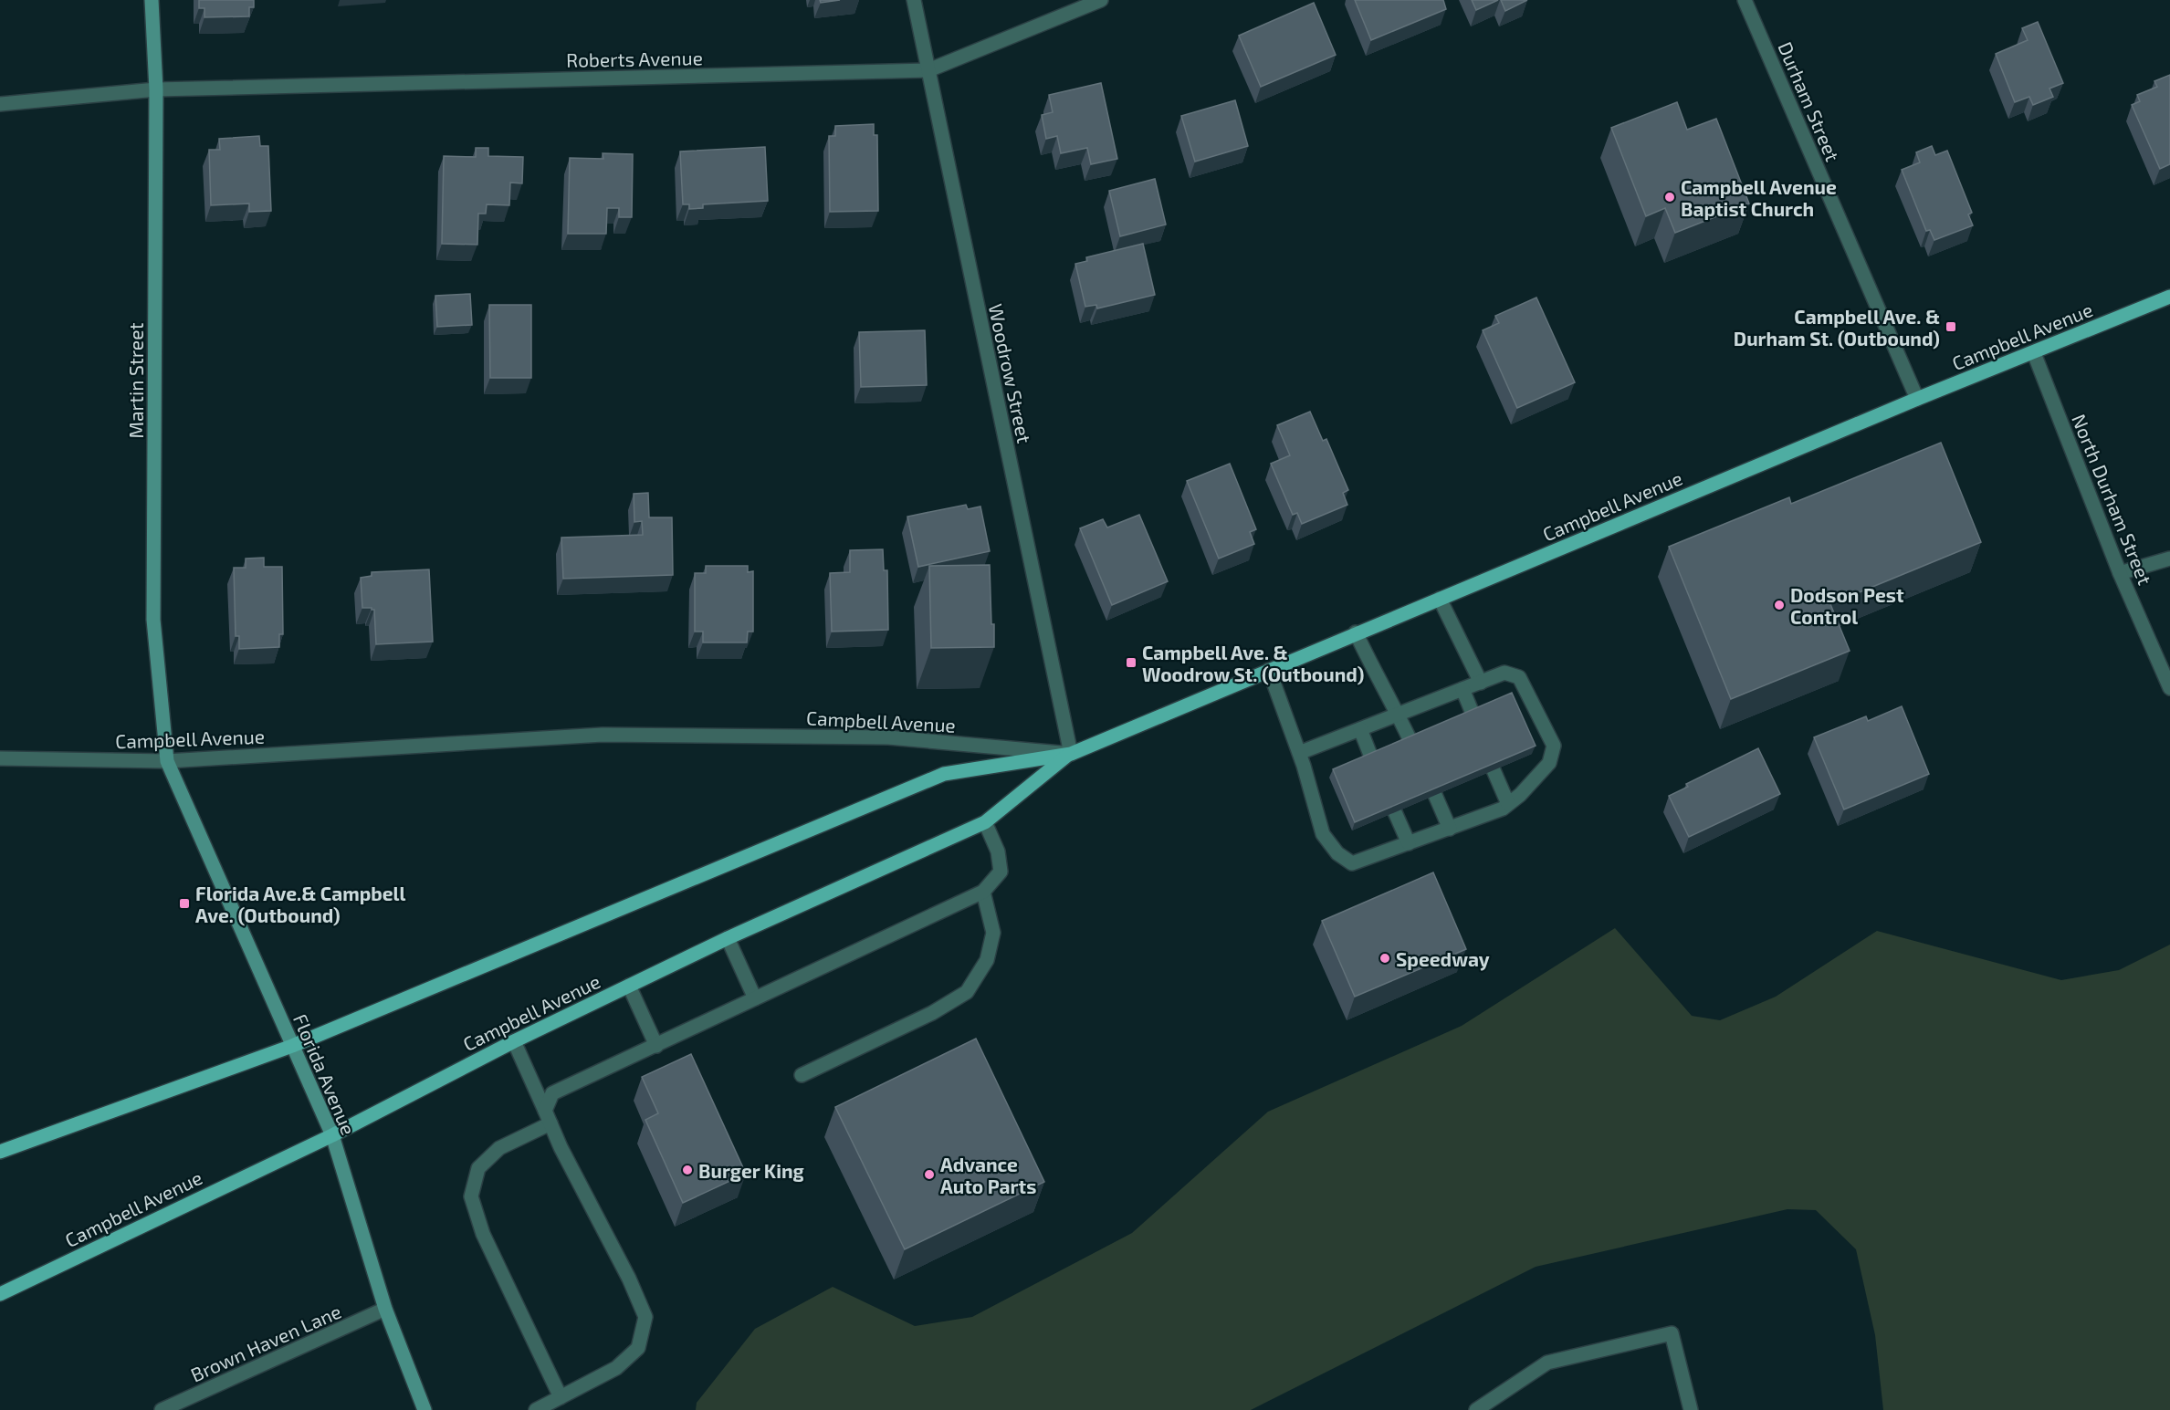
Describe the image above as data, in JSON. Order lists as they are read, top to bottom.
{
  "streets": {
    "main road": ["Campbell Avenue"],
    "street": [
      "Roberts Avenue",
      "Durham Street",
      "Woodrow Street",
      "Martin Street",
      "North Durham Street",
      "Florida Avenue",
      "Brown Haven Lane"
    ]
  },
  "crossings": [
    ["Roberts Avenue", "Woodrow Street"],
    ["Roberts Avenue", "Martin Street"],
    ["Durham Street", "Campbell Avenue"],
    ["Campbell Avenue", "Woodrow Street"],
    ["Campbell Avenue", "Martin Street"],
    ["Campbell Avenue", "North Durham Street"],
    ["Campbell Avenue", "Florida Avenue"],
    ["Martin Street", "Florida Avenue"],
    ["Florida Avenue", "Brown Haven Lane"]
  ],
  "places": {
    "other": [
      "Campbell Avenue Baptist Church",
      "Dodson Pest Control",
      "Speedway",
      "Burger King",
      "Advance Auto Parts"
    ],
    "transit": ["Campbell Ave. & Durham St. (Outbound)", "Campbell Ave. & Woodrow St. (Outbound)", "Florida Ave.& Campbell Ave. (Outbound)"]
  }
}
